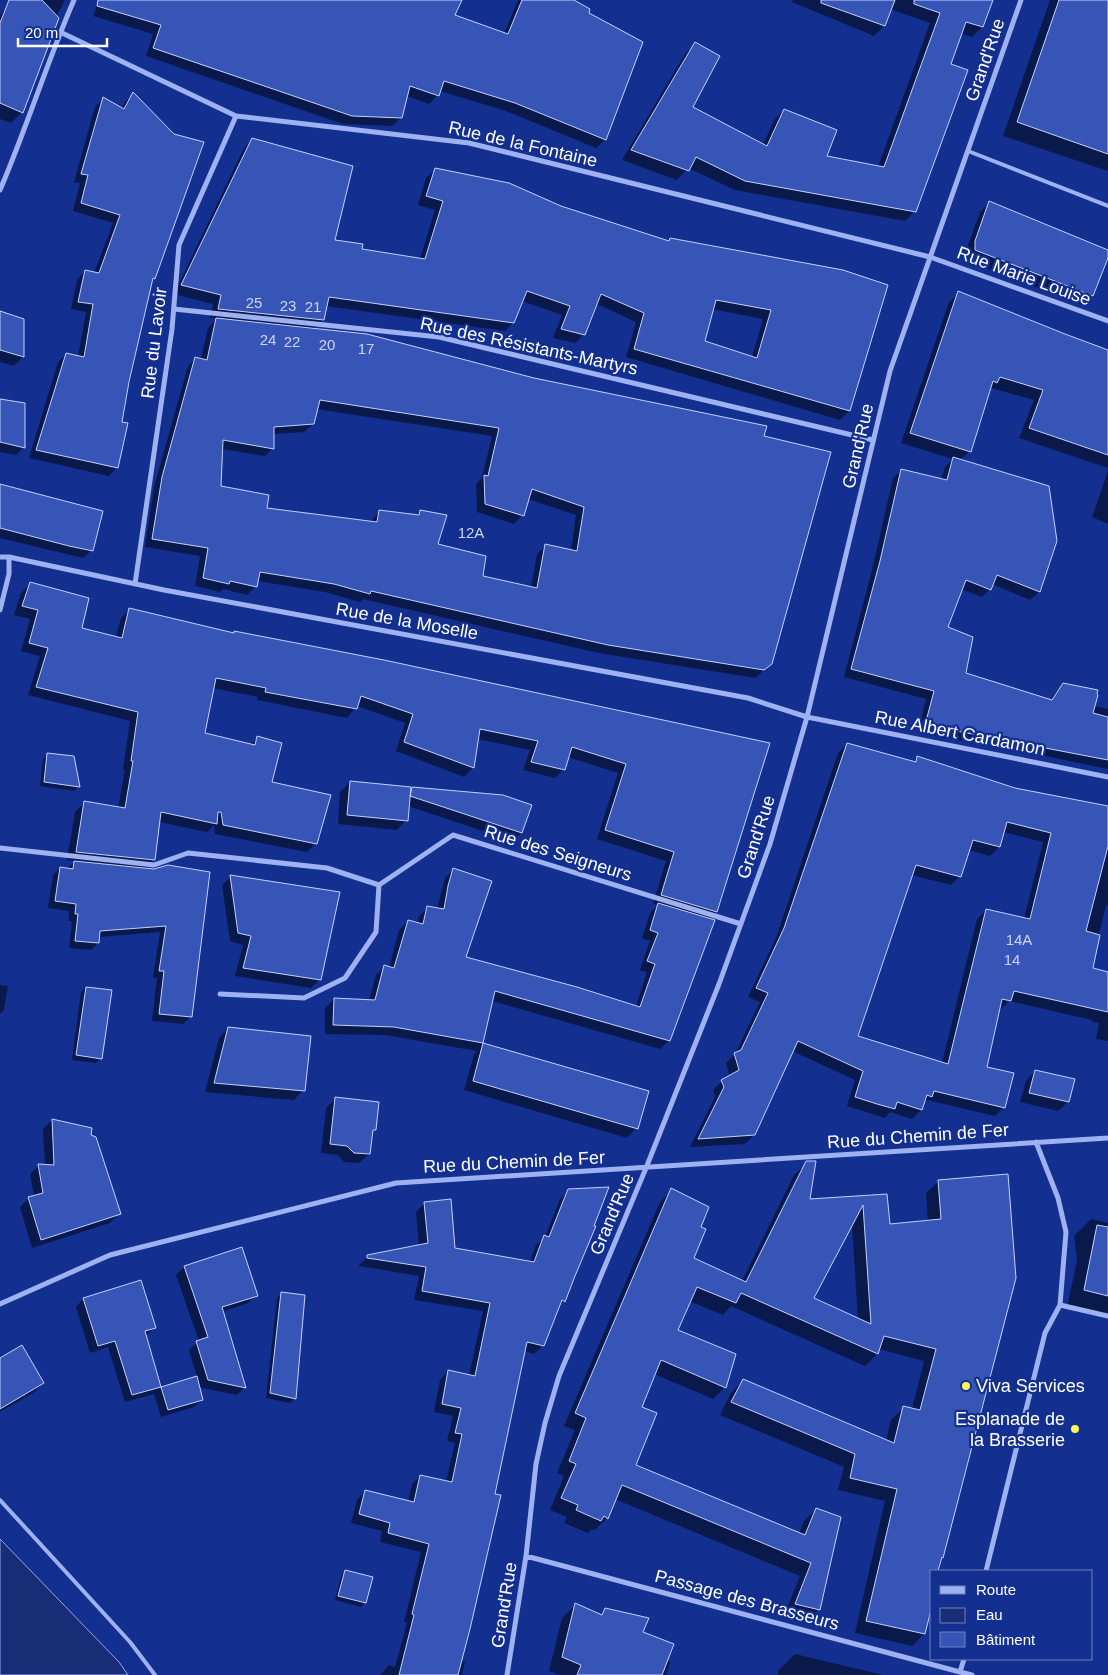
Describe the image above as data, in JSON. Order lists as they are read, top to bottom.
{
  "streets": {
    "street": [
      "Grand'Rue",
      "Rue de la Fontaine",
      "Rue Marie Louise",
      "Rue du Lavoir",
      "Rue des Résistants-Martyrs",
      "Rue de la Moselle",
      "Rue Albert Cardamon",
      "Rue des Seigneurs",
      "Rue du Chemin de Fer",
      "Passage des Brasseurs"
    ]
  },
  "crossings": [
    ["Grand'Rue", "Rue de la Fontaine"],
    ["Grand'Rue", "Rue Marie Louise"],
    ["Grand'Rue", "Rue des Résistants-Martyrs"],
    ["Grand'Rue", "Rue de la Moselle"],
    ["Grand'Rue", "Rue Albert Cardamon"],
    ["Grand'Rue", "Rue des Seigneurs"],
    ["Grand'Rue", "Rue du Chemin de Fer"],
    ["Grand'Rue", "Passage des Brasseurs"],
    ["Rue de la Fontaine", "Rue Marie Louise"],
    ["Rue de la Fontaine", "Rue du Lavoir"],
    ["Rue du Lavoir", "Rue des Résistants-Martyrs"],
    ["Rue du Lavoir", "Rue de la Moselle"],
    ["Rue de la Moselle", "Rue Albert Cardamon"]
  ],
  "places": ["Viva Services", "Esplanade de la Brasserie"],
  "house_numbers": [
    "25",
    "23",
    "21",
    "24",
    "22",
    "20",
    "17",
    "12A",
    "14A",
    "14"
  ],
  "legend": ["Route", "Eau", "Bâtiment"],
  "scale_bar": "20 m"
}
